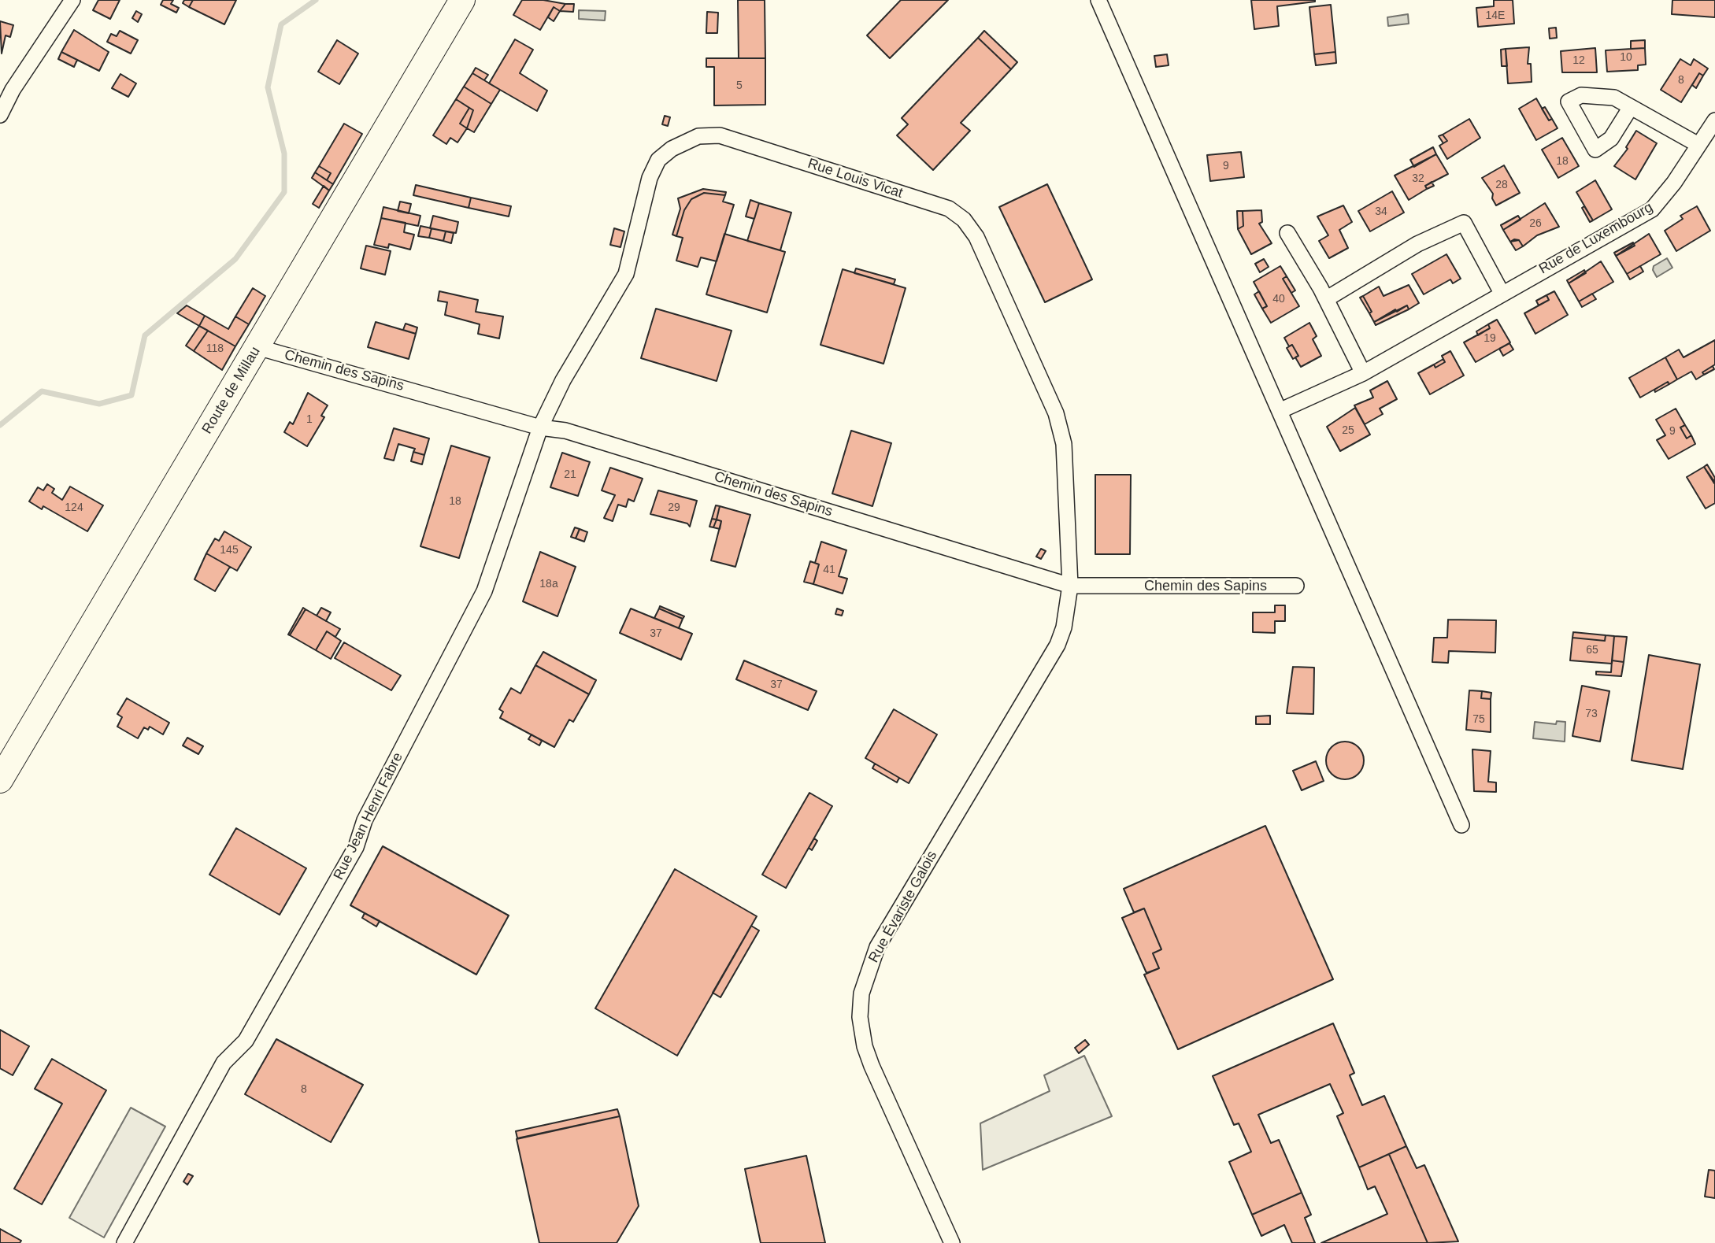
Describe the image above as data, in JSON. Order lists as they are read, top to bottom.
{
  "streets": {
    "main road": ["Route de Millau"],
    "street": [
      "Rue Louis Vicat",
      "Rue de Luxembourg",
      "Chemin des Sapins",
      "Rue Jean Henri Fabre",
      "Rue Évariste Galois"
    ]
  },
  "crossings": [
    ["Rue Louis Vicat", "Chemin des Sapins"],
    ["Rue Louis Vicat", "Rue Jean Henri Fabre"],
    ["Rue Louis Vicat", "Rue Évariste Galois"],
    ["Chemin des Sapins", "Route de Millau"],
    ["Chemin des Sapins", "Rue Jean Henri Fabre"],
    ["Chemin des Sapins", "Rue Évariste Galois"]
  ],
  "house_numbers": [
    "14E",
    "10",
    "12",
    "8",
    "5",
    "18",
    "9",
    "32",
    "28",
    "34",
    "26",
    "40",
    "19",
    "118",
    "1",
    "25",
    "9",
    "21",
    "18",
    "124",
    "29",
    "145",
    "41",
    "18a",
    "37",
    "65",
    "37",
    "73",
    "75",
    "8"
  ]
}
